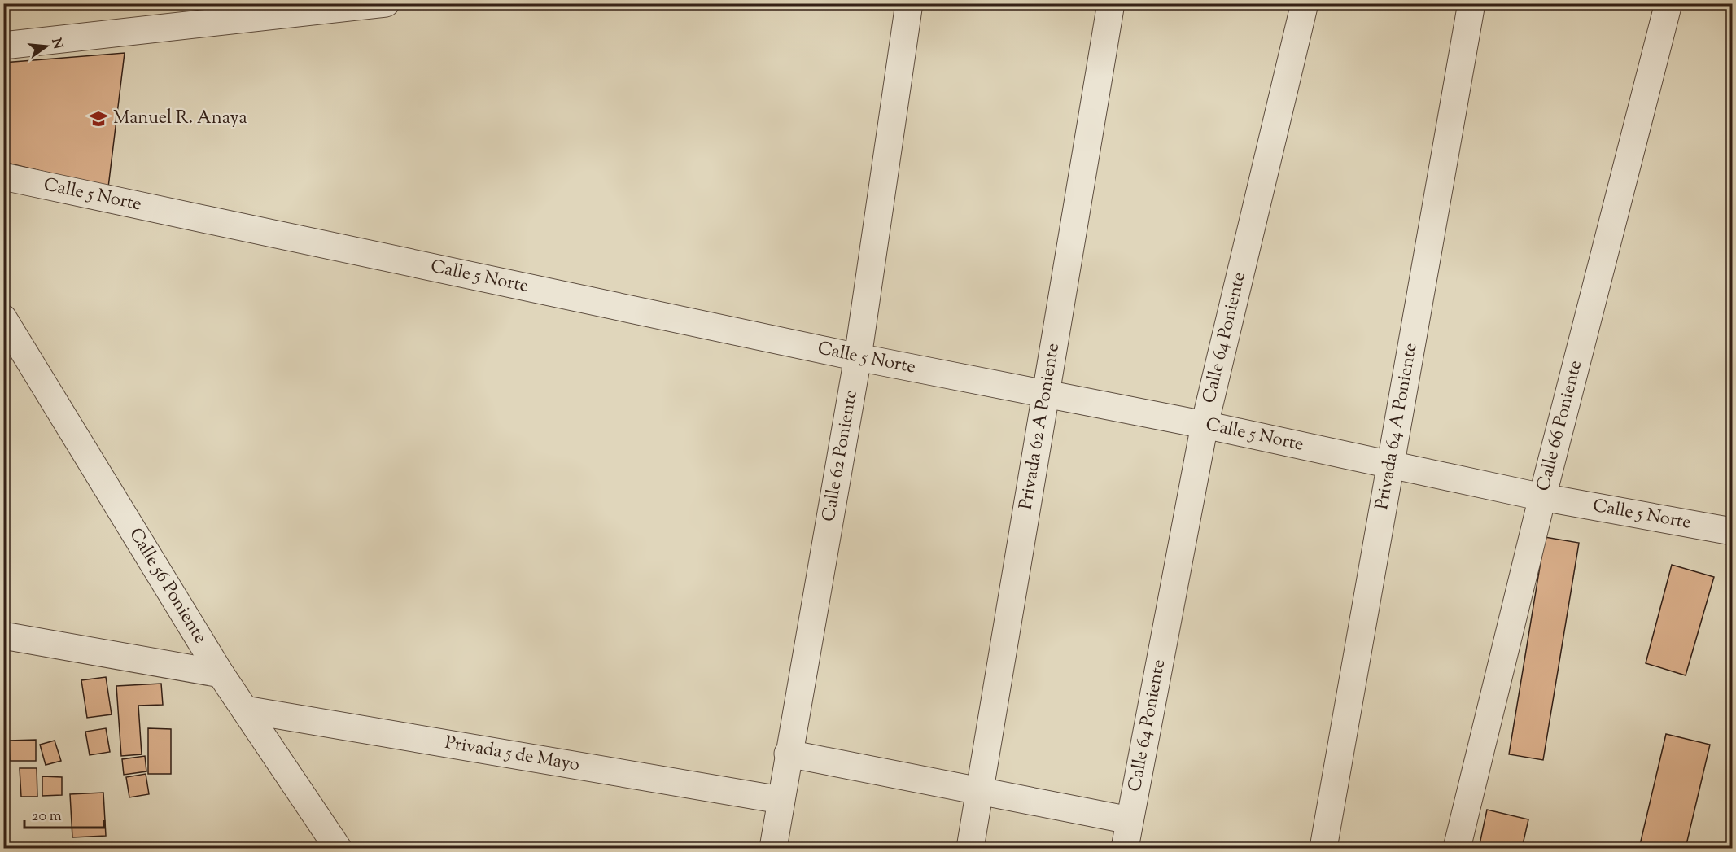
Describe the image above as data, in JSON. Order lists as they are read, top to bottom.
{
  "streets": {
    "street": [
      "Calle 5 Norte",
      "Calle 64 Poniente",
      "Privada 62 A Poniente",
      "Calle 66 Poniente",
      "Privada 64 A Poniente",
      "Calle 62 Poniente",
      "Calle 56 Poniente",
      "Privada 5 de Mayo"
    ]
  },
  "crossings": [
    ["Calle 5 Norte", "Calle 64 Poniente"],
    ["Calle 5 Norte", "Privada 62 A Poniente"],
    ["Calle 5 Norte", "Calle 66 Poniente"],
    ["Calle 5 Norte", "Privada 64 A Poniente"],
    ["Calle 5 Norte", "Calle 62 Poniente"],
    ["Calle 62 Poniente", "Privada 5 de Mayo"],
    ["Calle 56 Poniente", "Privada 5 de Mayo"]
  ],
  "places": {
    "school or university": ["Manuel R. Anaya"]
  },
  "scale_bar": "20 m",
  "north": "right"
}
